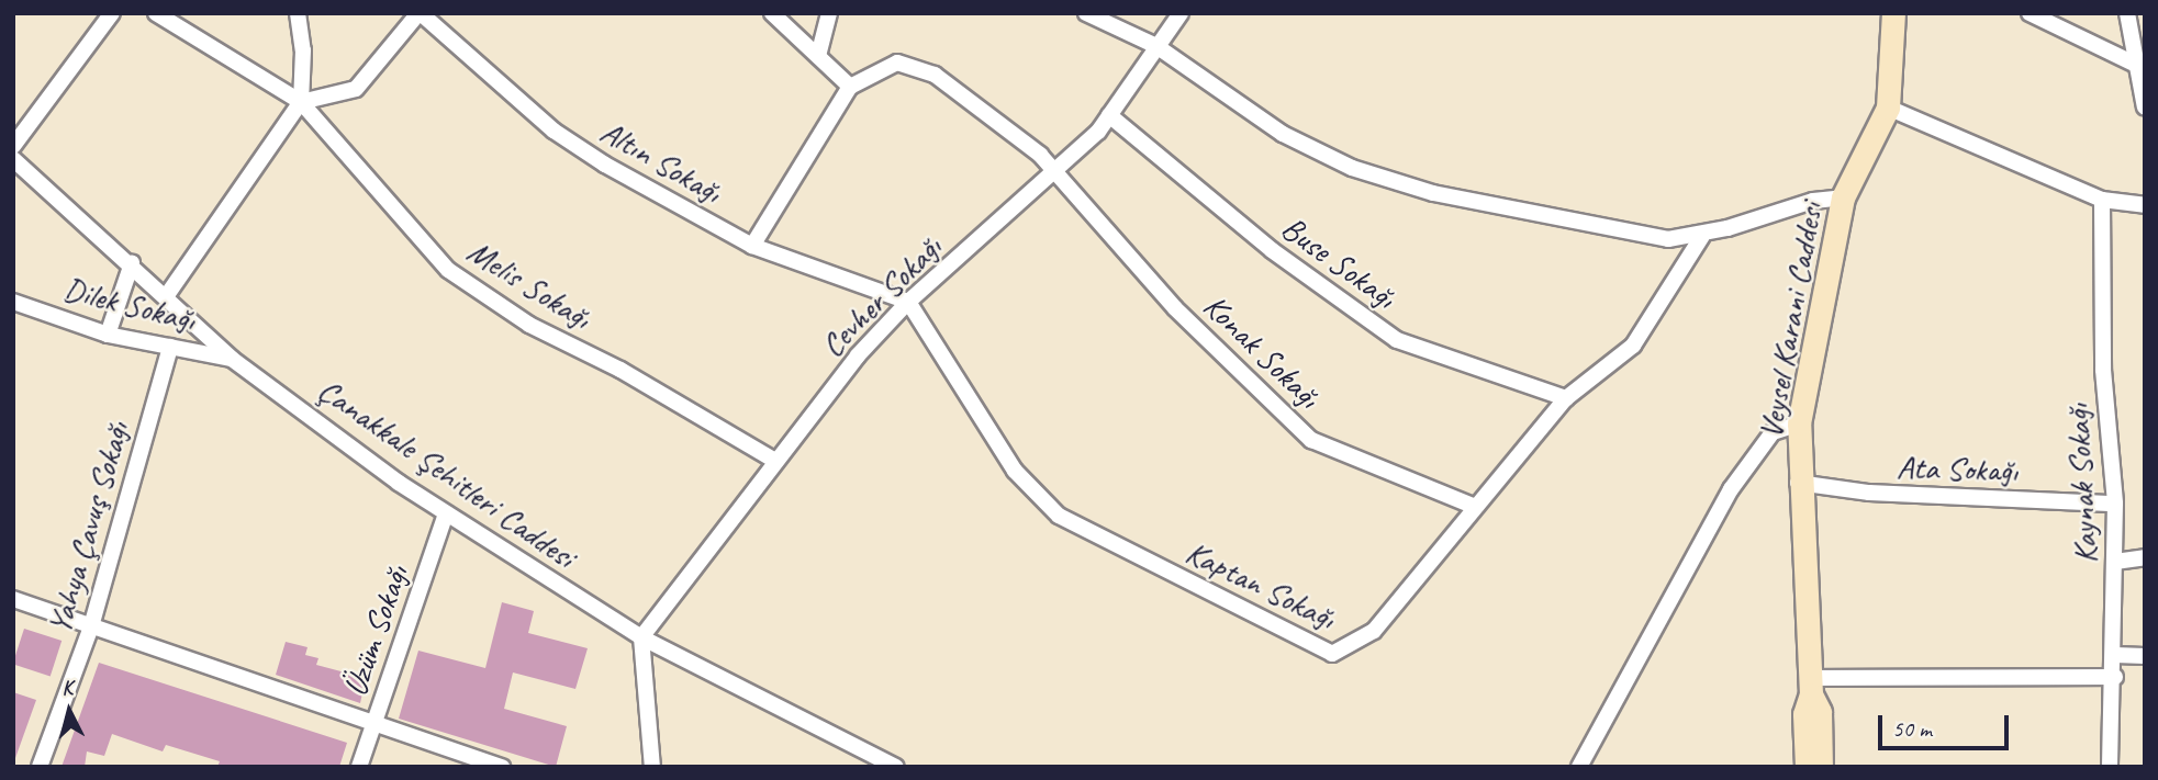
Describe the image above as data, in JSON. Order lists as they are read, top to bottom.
{
  "streets": {
    "street": [
      "Altın Sokağı",
      "Buse Sokağı",
      "Melis Sokağı",
      "Cevher Sokağı",
      "Dilek Sokağı",
      "Veysel Karani Caddesi",
      "Konak Sokağı",
      "Ata Sokağı",
      "Çanakkale Şehitleri Caddesi",
      "Kaynak Sokağı",
      "Yahya Çavuş Sokağı",
      "Kaptan Sokağı",
      "Üzüm Sokağı"
    ]
  },
  "crossings": [
    ["Altın Sokağı", "Cevher Sokağı"],
    ["Altın Sokağı", "Kaptan Sokağı"],
    ["Buse Sokağı", "Cevher Sokağı"],
    ["Buse Sokağı", "Kaptan Sokağı"],
    ["Melis Sokağı", "Cevher Sokağı"],
    ["Cevher Sokağı", "Konak Sokağı"],
    ["Cevher Sokağı", "Çanakkale Şehitleri Caddesi"],
    ["Cevher Sokağı", "Kaptan Sokağı"],
    ["Dilek Sokağı", "Çanakkale Şehitleri Caddesi"],
    ["Dilek Sokağı", "Yahya Çavuş Sokağı"],
    ["Veysel Karani Caddesi", "Ata Sokağı"],
    ["Konak Sokağı", "Kaptan Sokağı"],
    ["Ata Sokağı", "Kaynak Sokağı"],
    ["Çanakkale Şehitleri Caddesi", "Üzüm Sokağı"]
  ],
  "scale_bar": "50 m",
  "north": "top"
}
